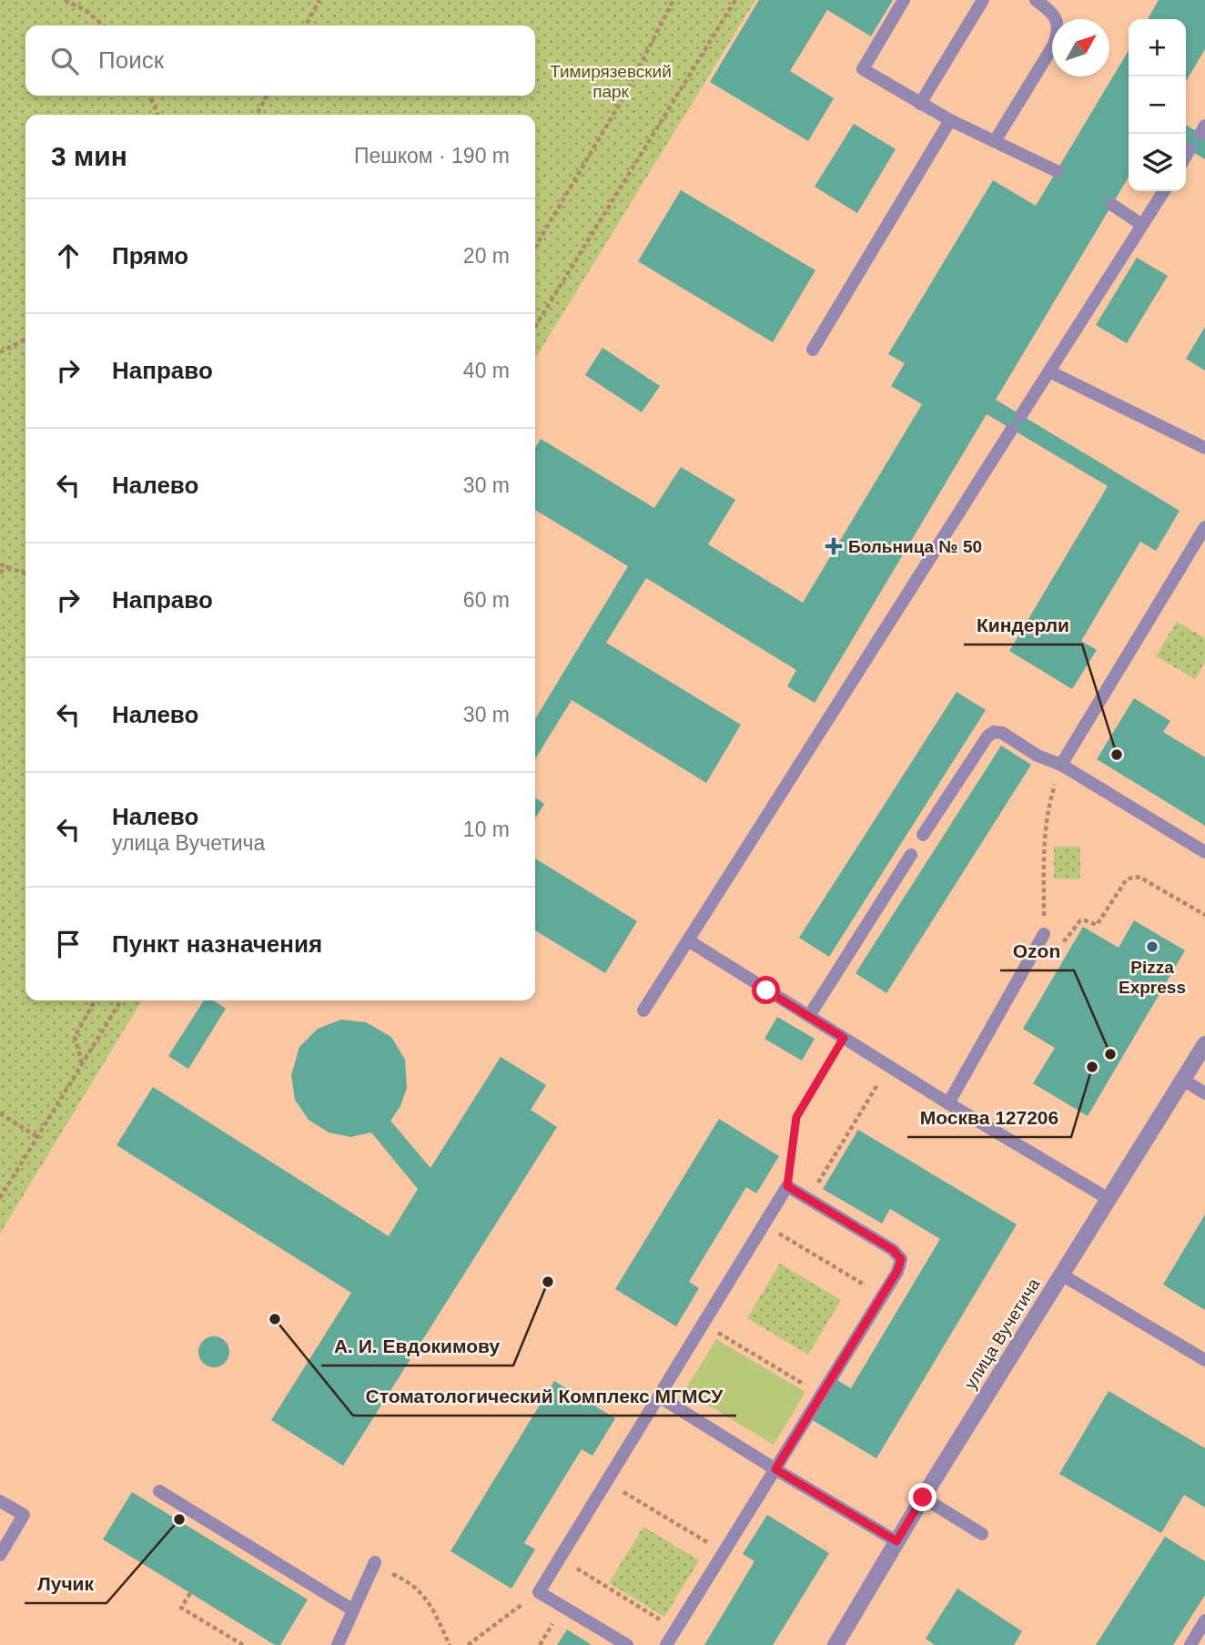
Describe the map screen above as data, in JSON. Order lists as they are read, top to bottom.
{
  "streets": {
    "street": ["улица Вучетича"]
  },
  "parks": ["Тимирязевский парк"],
  "places": {
    "health": ["Больница № 50"],
    "other": [
      "Киндерли",
      "Pizza Express",
      "Ozon",
      "Москва 127206",
      "А. И. Евдокимову",
      "Стоматологический Комплекс МГМСУ",
      "Лучик"
    ]
  },
  "north": "top right",
  "page": {
    "map_buttons": ["+", "−"],
    "search": "Поиск",
    "heading": ["3 мин", "Пешком · 190 m"],
    "list": [
      ["Прямо", "20 m"],
      ["Направо", "40 m"],
      ["Налево", "30 m"],
      ["Направо", "60 m"],
      ["Налево", "30 m"],
      ["Налево", "улица Вучетича", "10 m"],
      "Пункт назначения"
    ]
  }
}
